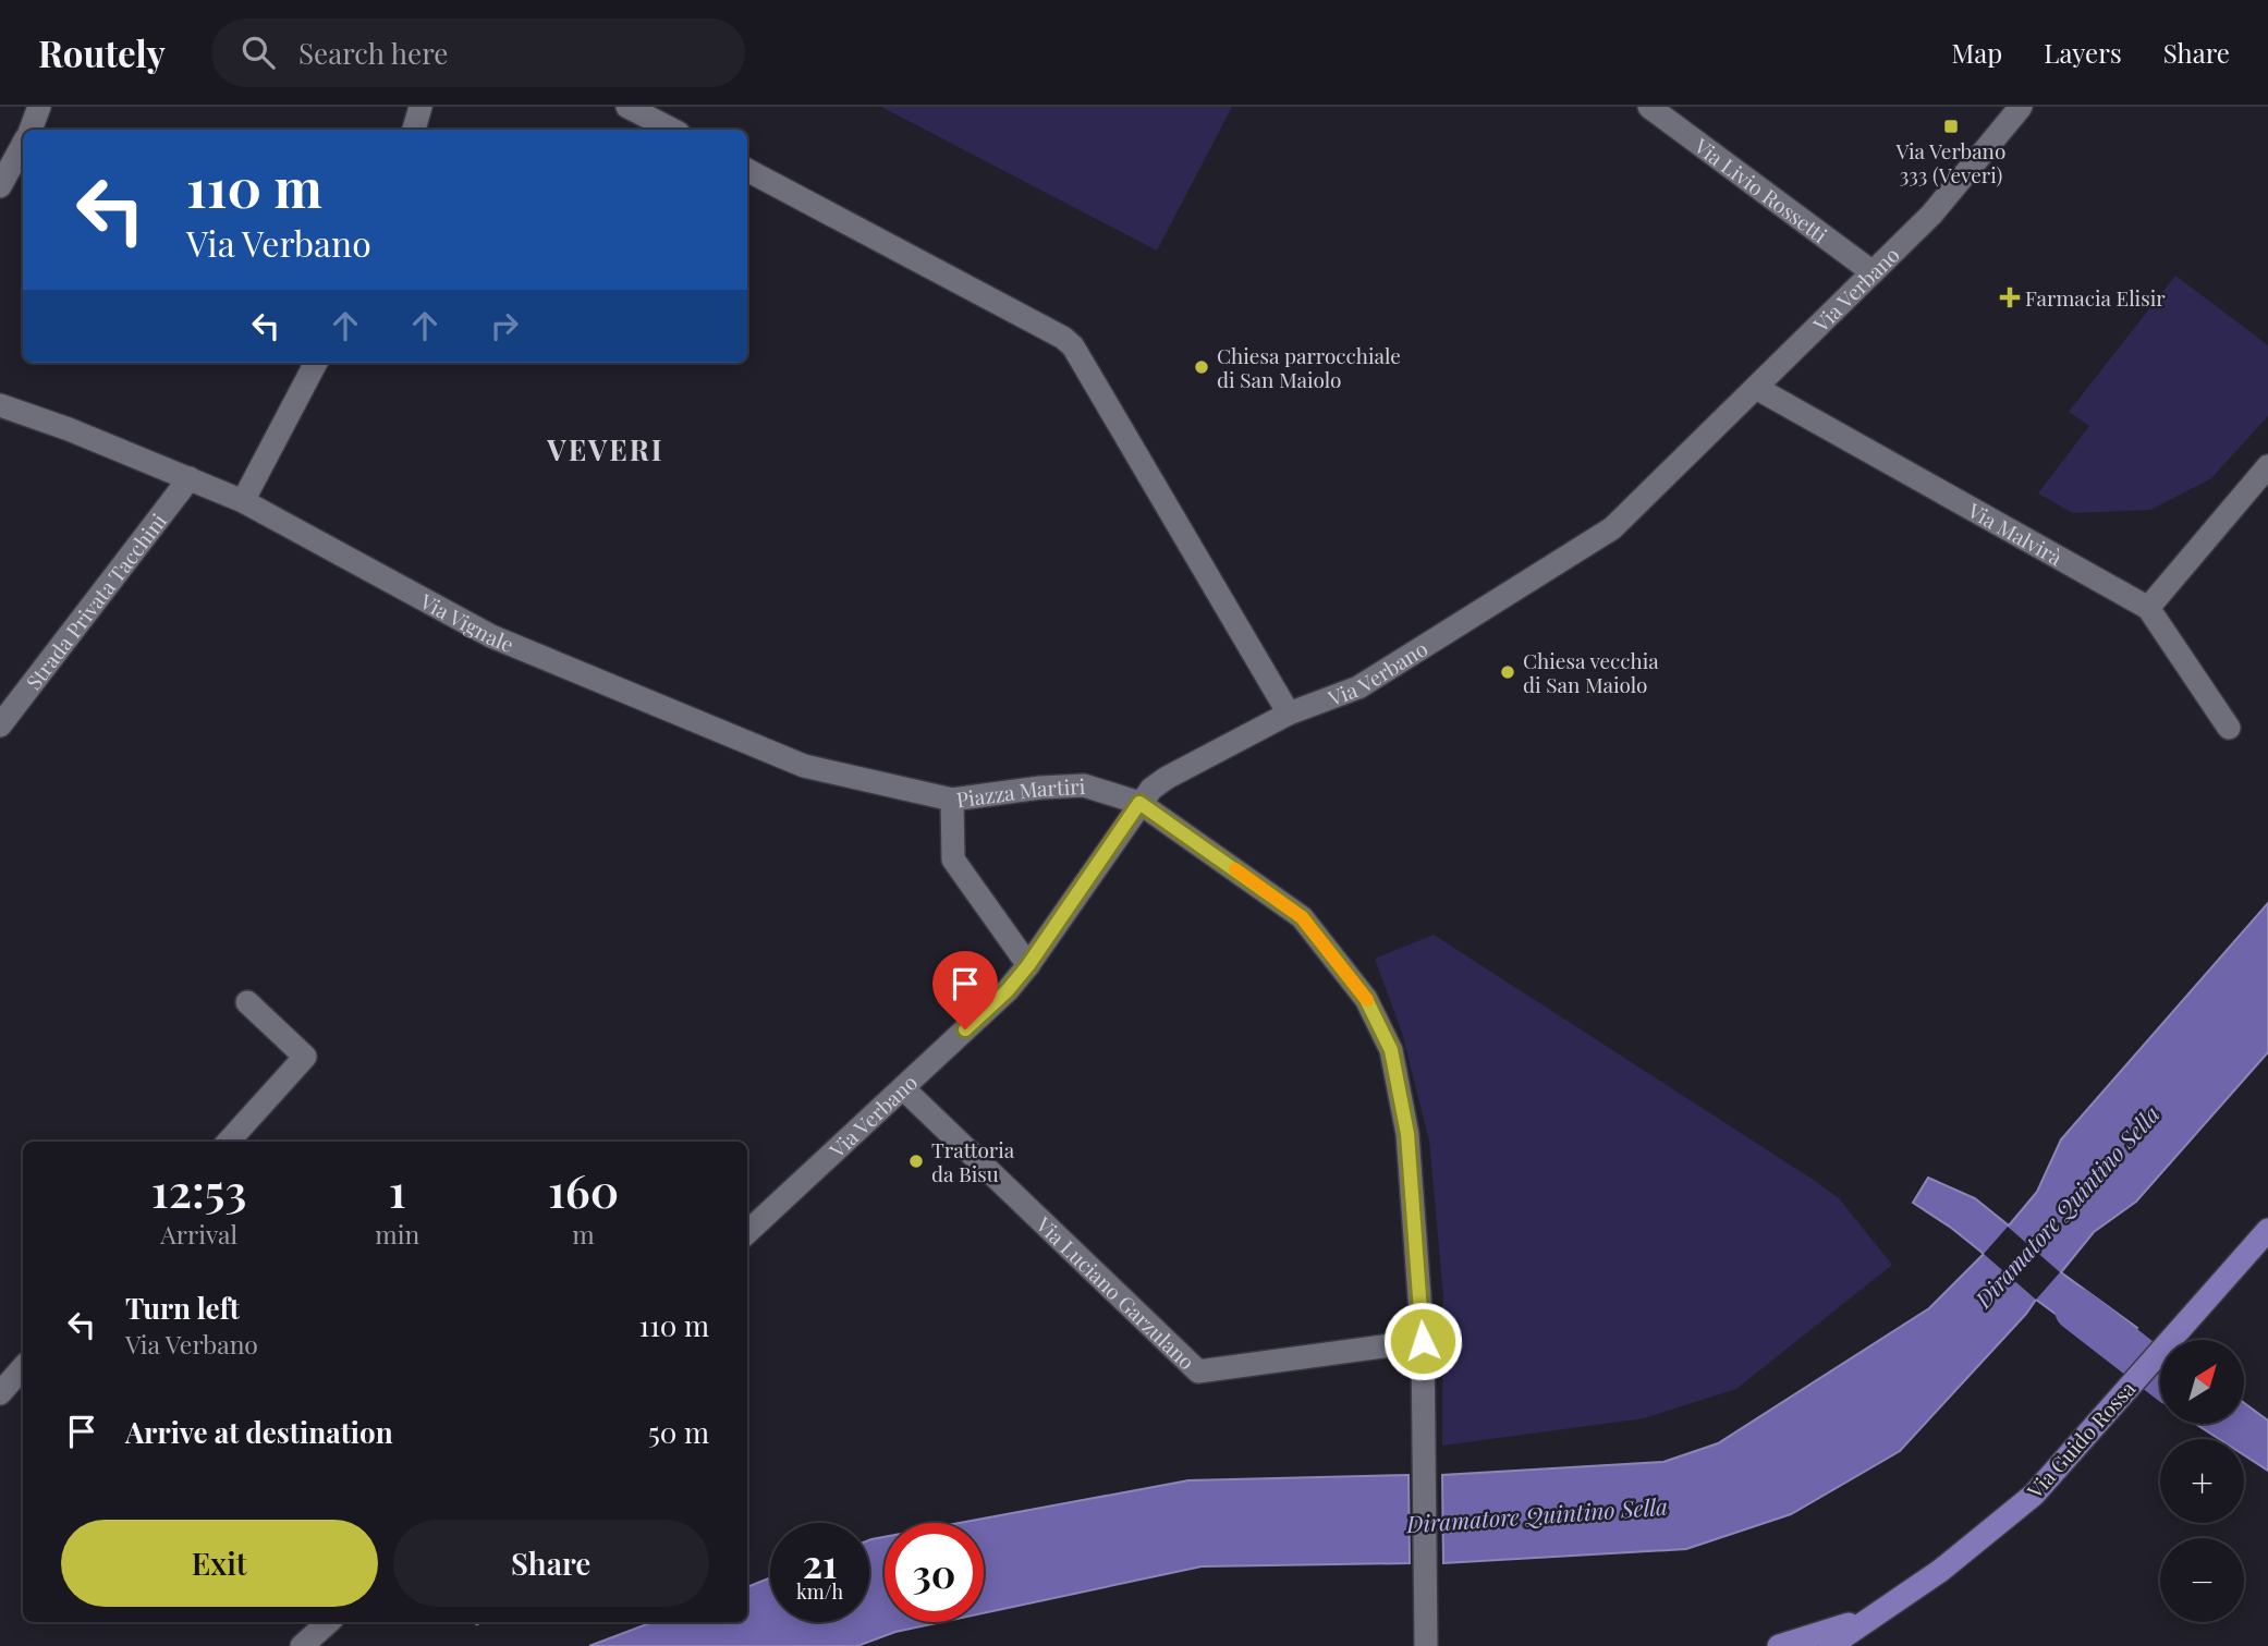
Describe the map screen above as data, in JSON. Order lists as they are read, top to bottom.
{
  "streets": {
    "main road": ["Via Guido Rossa"],
    "street": [
      "Via Livio Rossetti",
      "Via Verbano",
      "Via Malvirà",
      "Strada Privata Tacchini",
      "Via Vignale",
      "Piazza Martiri",
      "Via Luciano Garzulano"
    ]
  },
  "crossings": [
    ["Via Livio Rossetti", "Via Verbano"],
    ["Via Verbano", "Via Malvirà"],
    ["Via Verbano", "Piazza Martiri"],
    ["Via Verbano", "Via Luciano Garzulano"],
    ["Strada Privata Tacchini", "Via Vignale"],
    ["Via Vignale", "Piazza Martiri"],
    ["Piazza Martiri", "Via Luciano Garzulano"]
  ],
  "districts": ["VEVERI"],
  "water": ["Diramatore Quintino Sella"],
  "places": {
    "transit": ["Via Verbano 333 (Veveri)"],
    "health": ["Farmacia Elisir"],
    "other": ["Chiesa parrocchiale di San Maiolo", "Chiesa vecchia di San Maiolo", "Trattoria da Bisu"]
  },
  "north": "top right",
  "page": {
    "header": "Routely",
    "search": "Search here",
    "nav": ["Map", "Layers", "Share"],
    "turn": ["110 m", "Via Verbano"],
    "eta": [
      "12:53",
      "Arrival",
      "1",
      "min",
      "160",
      "m"
    ],
    "list": [
      {
        "name": "Turn left",
        "note": "Via Verbano",
        "value": "110 m"
      },
      {
        "name": "Arrive at destination",
        "value": "50 m"
      }
    ],
    "map_buttons": ["+", "−"],
    "buttons": ["Exit", "Share"],
    "speed": "21 km/h",
    "limit": "30"
  }
}
